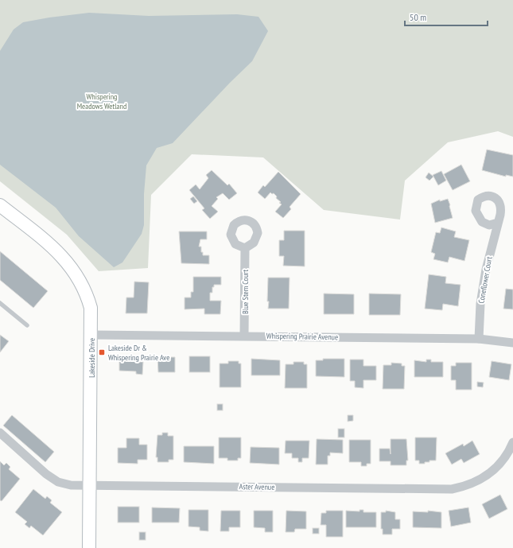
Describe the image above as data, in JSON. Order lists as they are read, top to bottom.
{
  "streets": {
    "street": [
      "Coneflower Court",
      "Blue Stem Court",
      "Whispering Prairie Avenue",
      "Lakeside Drive",
      "Aster Avenue"
    ]
  },
  "crossings": [
    ["Coneflower Court", "Whispering Prairie Avenue"],
    ["Blue Stem Court", "Whispering Prairie Avenue"],
    ["Whispering Prairie Avenue", "Lakeside Drive"],
    ["Lakeside Drive", "Aster Avenue"]
  ],
  "parks": ["Whispering Meadows Wetland"],
  "places": {
    "transit": ["Lakeside Dr & Whispering Prairie Ave"]
  },
  "scale_bar": "50 m"
}
